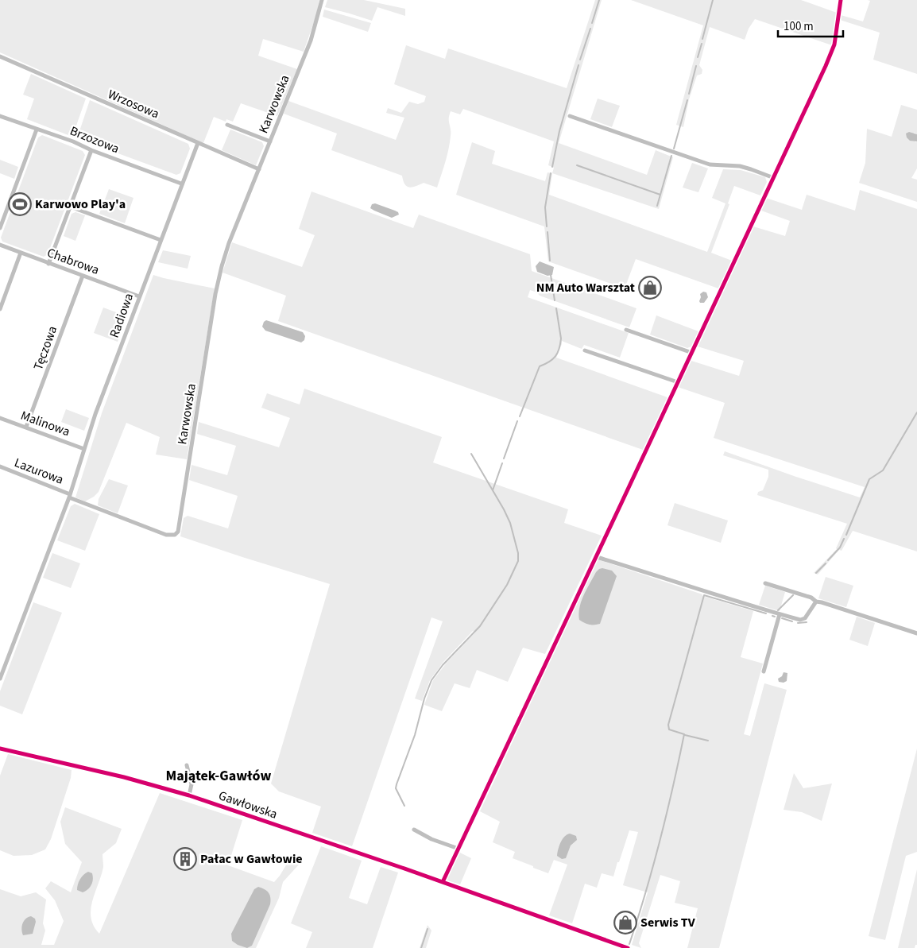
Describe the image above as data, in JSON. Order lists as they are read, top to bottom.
{
  "streets": {
    "street": [
      "Wrzosowa",
      "Karwowska",
      "Brzozowa",
      "Chabrowa",
      "Radiowa",
      "Tęczowa",
      "Malinowa",
      "Lazurowa",
      "Gawłowska"
    ]
  },
  "crossings": [
    ["Wrzosowa", "Karwowska"],
    ["Wrzosowa", "Radiowa"],
    ["Karwowska", "Radiowa"],
    ["Karwowska", "Lazurowa"],
    ["Brzozowa", "Radiowa"],
    ["Chabrowa", "Radiowa"],
    ["Chabrowa", "Tęczowa"],
    ["Radiowa", "Malinowa"],
    ["Radiowa", "Lazurowa"],
    ["Tęczowa", "Malinowa"]
  ],
  "districts": ["Majątek-Gawłów"],
  "places": {
    "sports": ["Karwowo Play'a"],
    "shop": ["NM Auto Warsztat", "Serwis TV"],
    "building": ["Pałac w Gawłowie"]
  },
  "scale_bar": "100 m"
}
